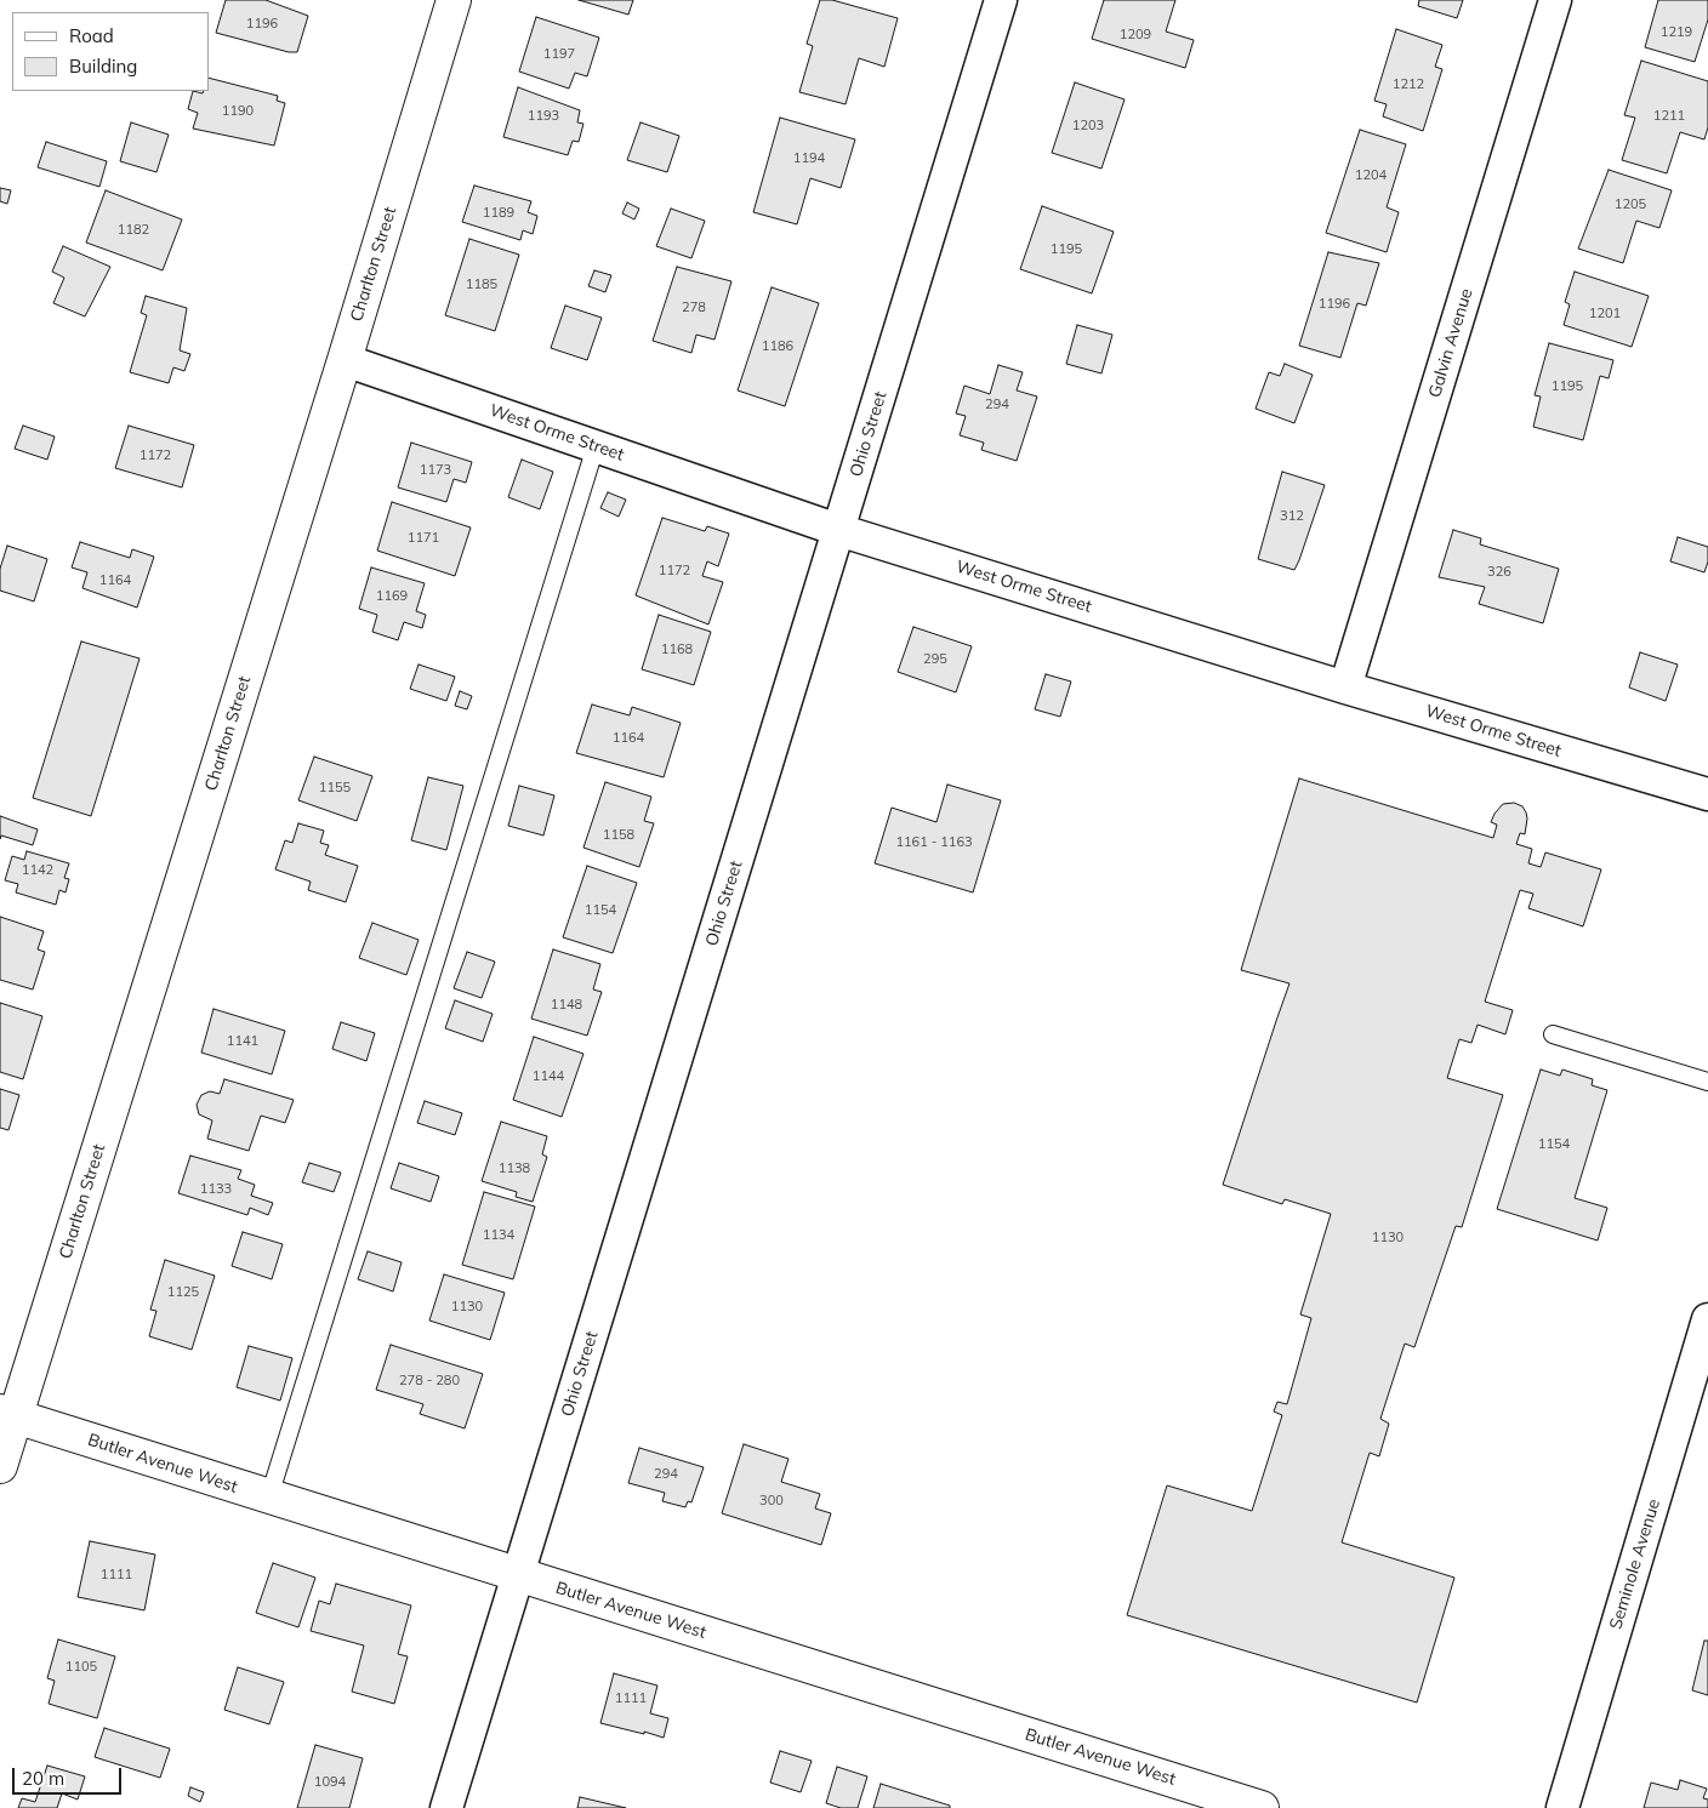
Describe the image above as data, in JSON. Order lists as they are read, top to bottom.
{
  "streets": {
    "street": [
      "Charlton Street",
      "Galvin Avenue",
      "West Orme Street",
      "Ohio Street",
      "Butler Avenue West",
      "Seminole Avenue"
    ]
  },
  "crossings": [
    ["Charlton Street", "West Orme Street"],
    ["Charlton Street", "Butler Avenue West"],
    ["Galvin Avenue", "West Orme Street"],
    ["West Orme Street", "Ohio Street"],
    ["Ohio Street", "Butler Avenue West"]
  ],
  "house_numbers": [
    "1196",
    "1219",
    "1209",
    "1197",
    "1212",
    "1190",
    "1193",
    "1211",
    "1203",
    "1194",
    "1204",
    "1205",
    "1189",
    "1182",
    "1195",
    "1185",
    "1196",
    "278",
    "1201",
    "1186",
    "1195",
    "294",
    "1172",
    "1173",
    "312",
    "1171",
    "1172",
    "326",
    "1164",
    "1169",
    "1168",
    "295",
    "1164",
    "1155",
    "1158",
    "1161 - 1163",
    "1142",
    "1154",
    "1148",
    "1141",
    "1144",
    "1154",
    "1138",
    "1133",
    "1134",
    "1130",
    "1125",
    "1130",
    "278 - 280",
    "294",
    "300",
    "1111",
    "1105",
    "1111",
    "1094"
  ],
  "legend": ["Road", "Building"],
  "scale_bar": "20 m"
}
